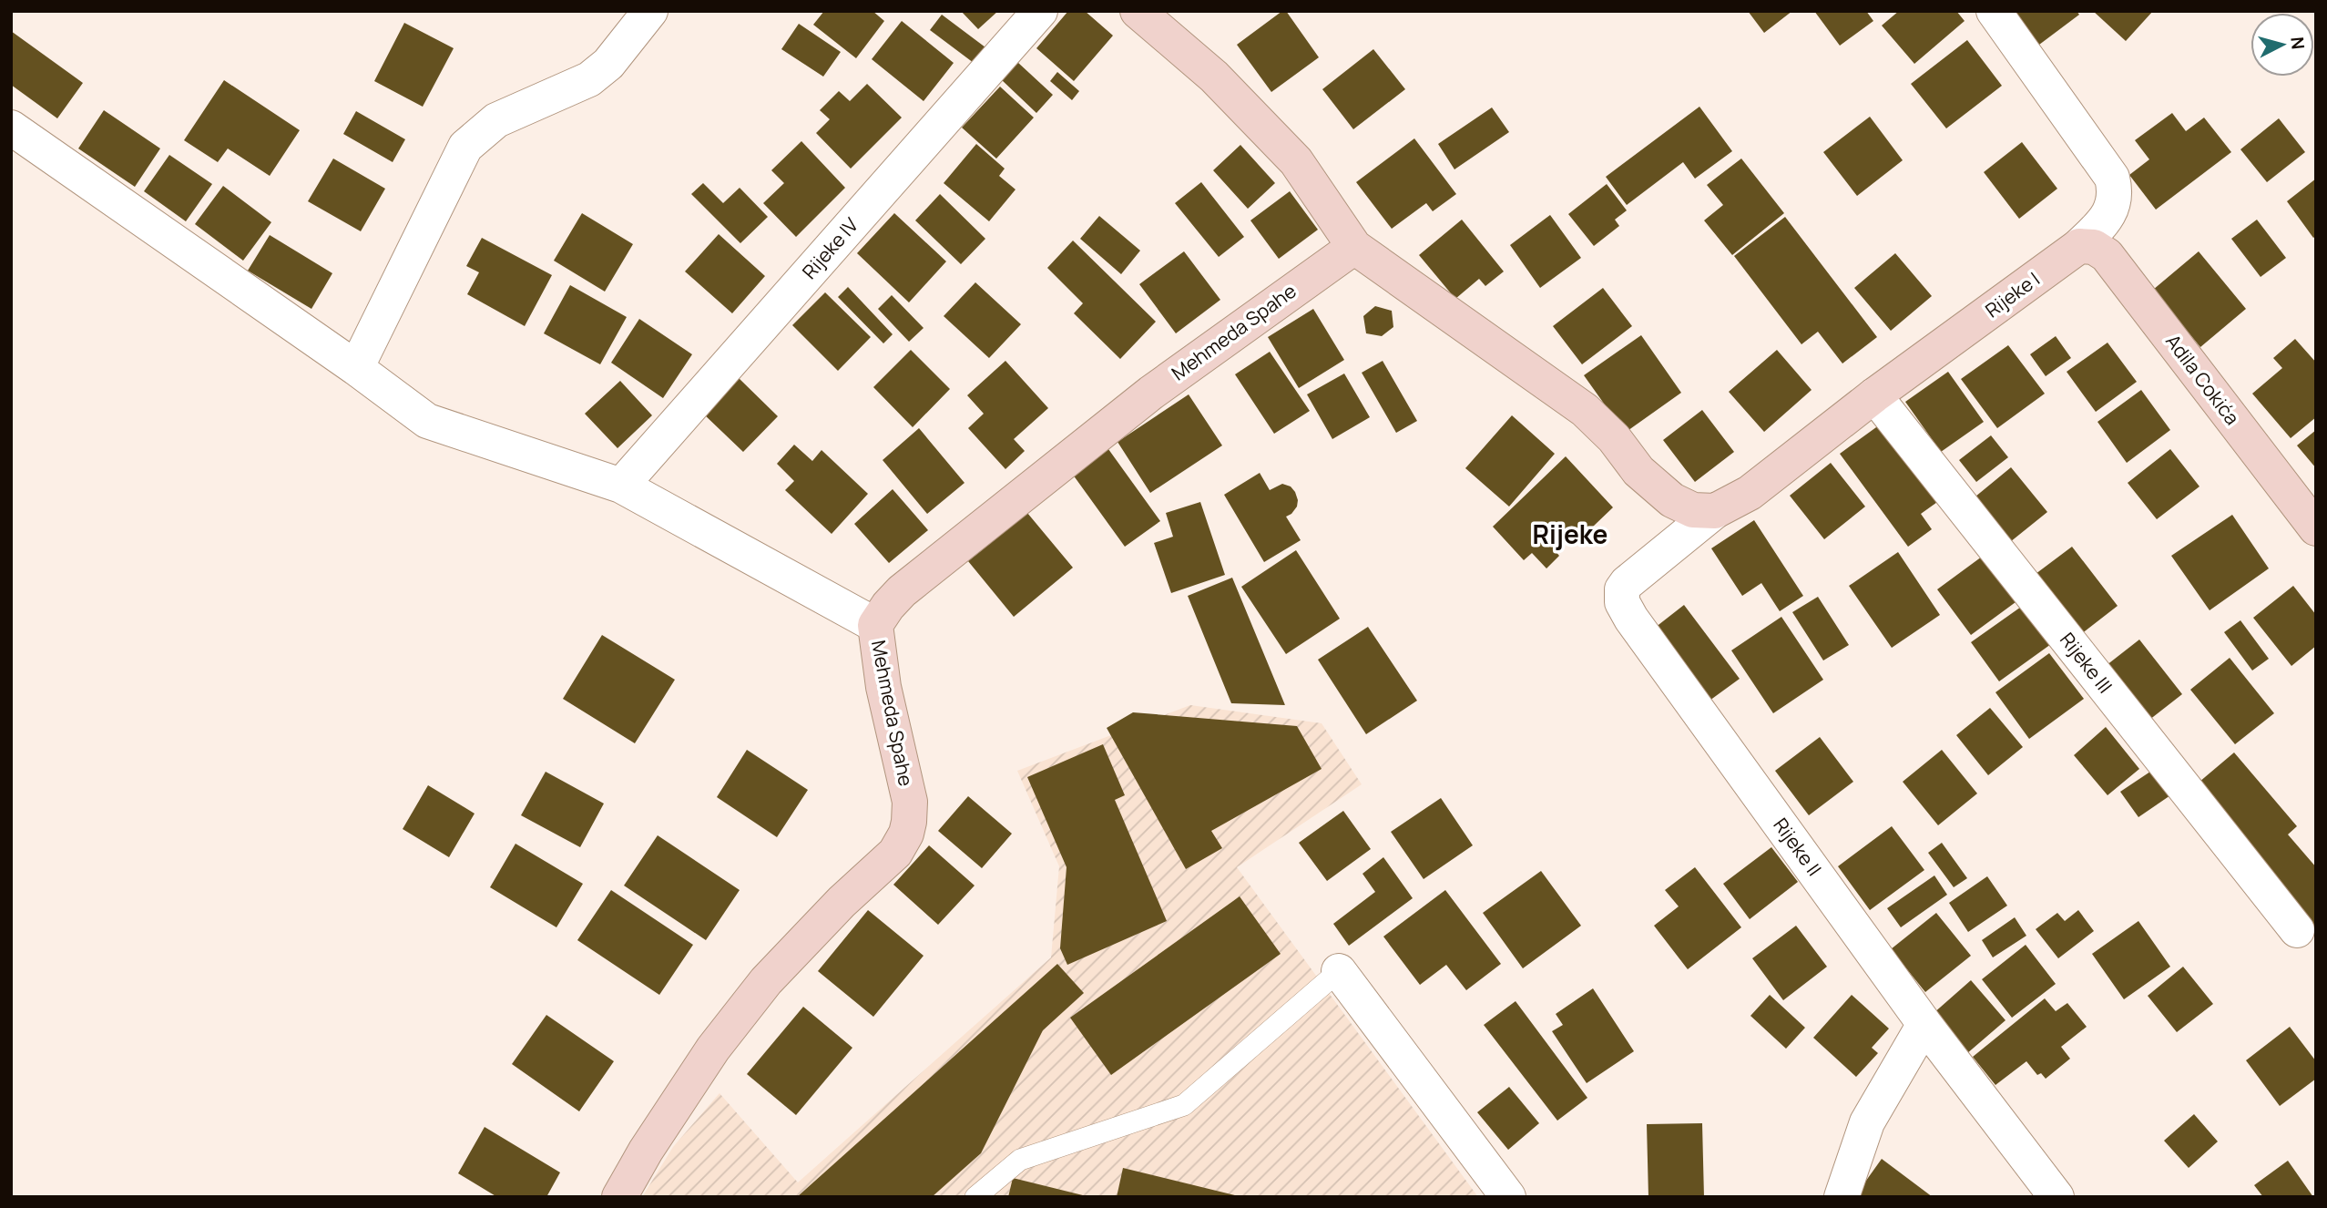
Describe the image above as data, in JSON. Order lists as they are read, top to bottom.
{
  "streets": {
    "street": [
      "Rijeke IV",
      "Rijeke I",
      "Mehmeda Spahe",
      "Adila Cokića",
      "Rijeke III",
      "Rijeke II"
    ]
  },
  "crossings": [
    ["Rijeke I", "Adila Cokića"],
    ["Rijeke I", "Rijeke III"],
    ["Rijeke I", "Rijeke II"]
  ],
  "districts": ["Rijeke"],
  "north": "right"
}
